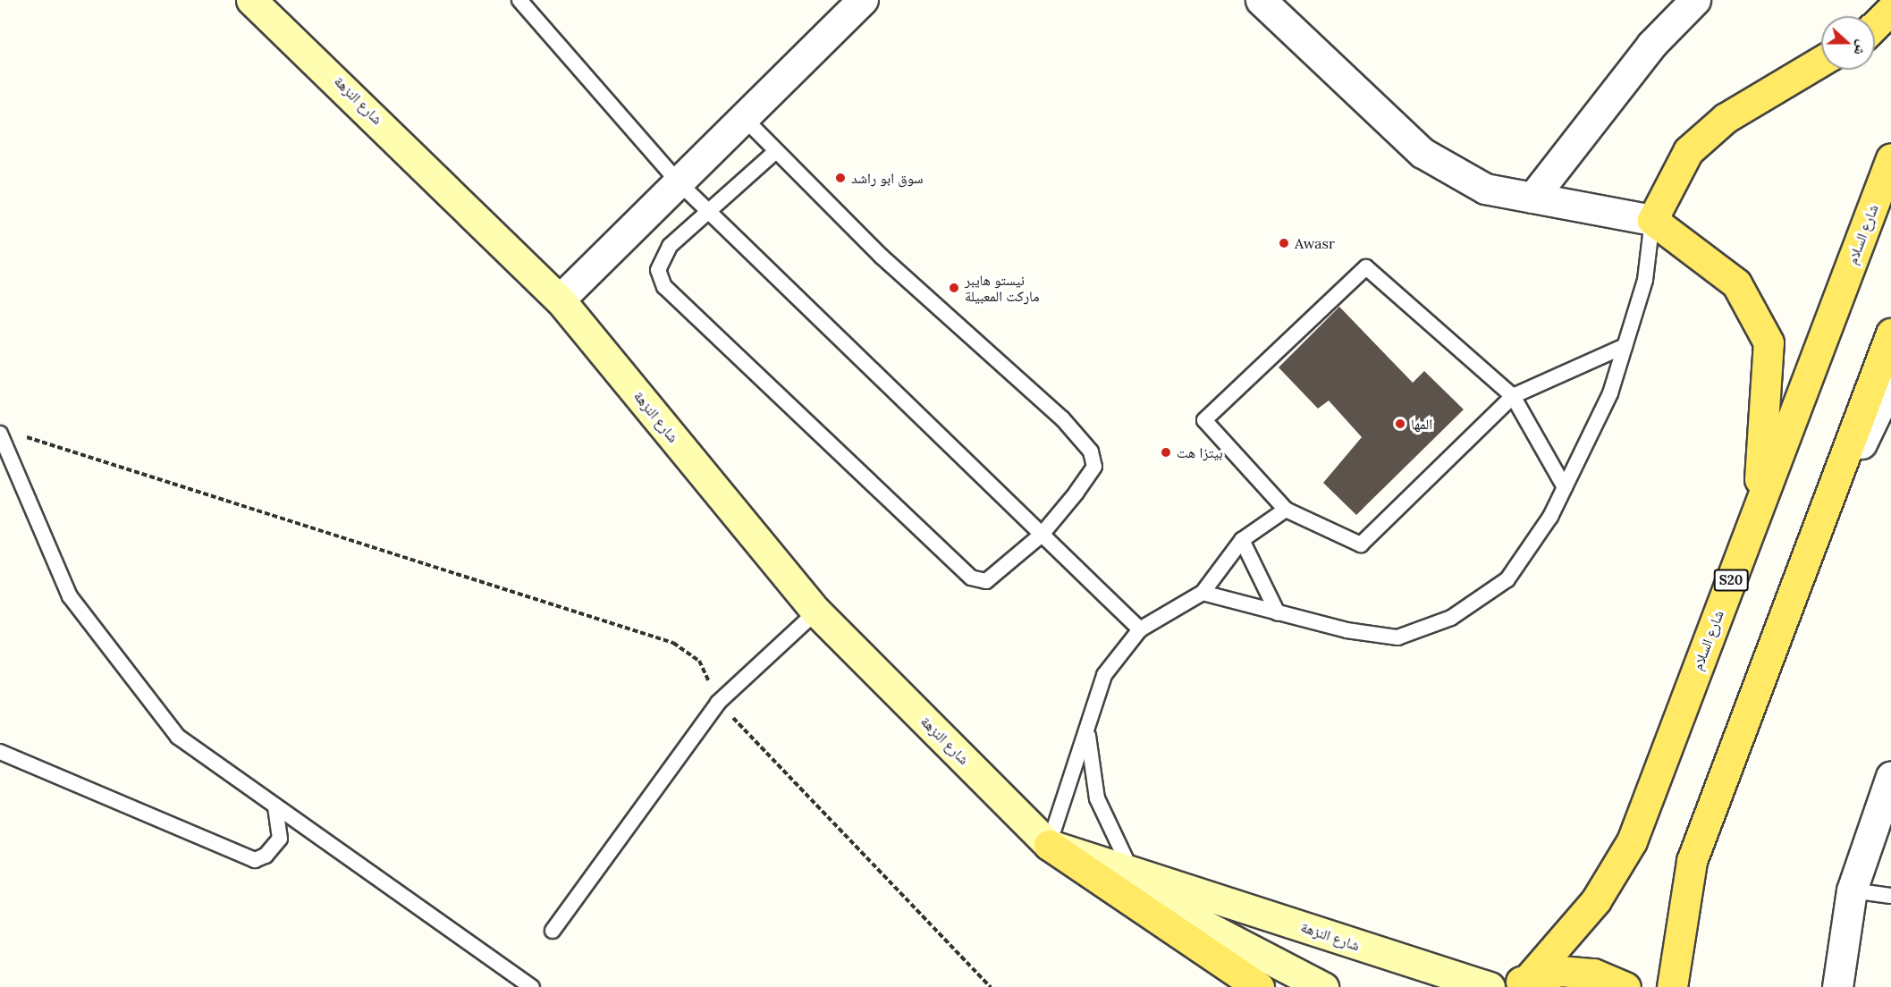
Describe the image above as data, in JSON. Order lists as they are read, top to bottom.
{
  "streets": {
    "main road": ["شارع النزهة", "شارع السلام", "S20"]
  },
  "crossings": [
    ["شارع السلام", "S20"]
  ],
  "places": [
    "سوق ابو راشد",
    "Awasr",
    "نيستو هايبر ماركت المعبيلة",
    "المها",
    "بيتزا هت"
  ],
  "north": "right"
}
